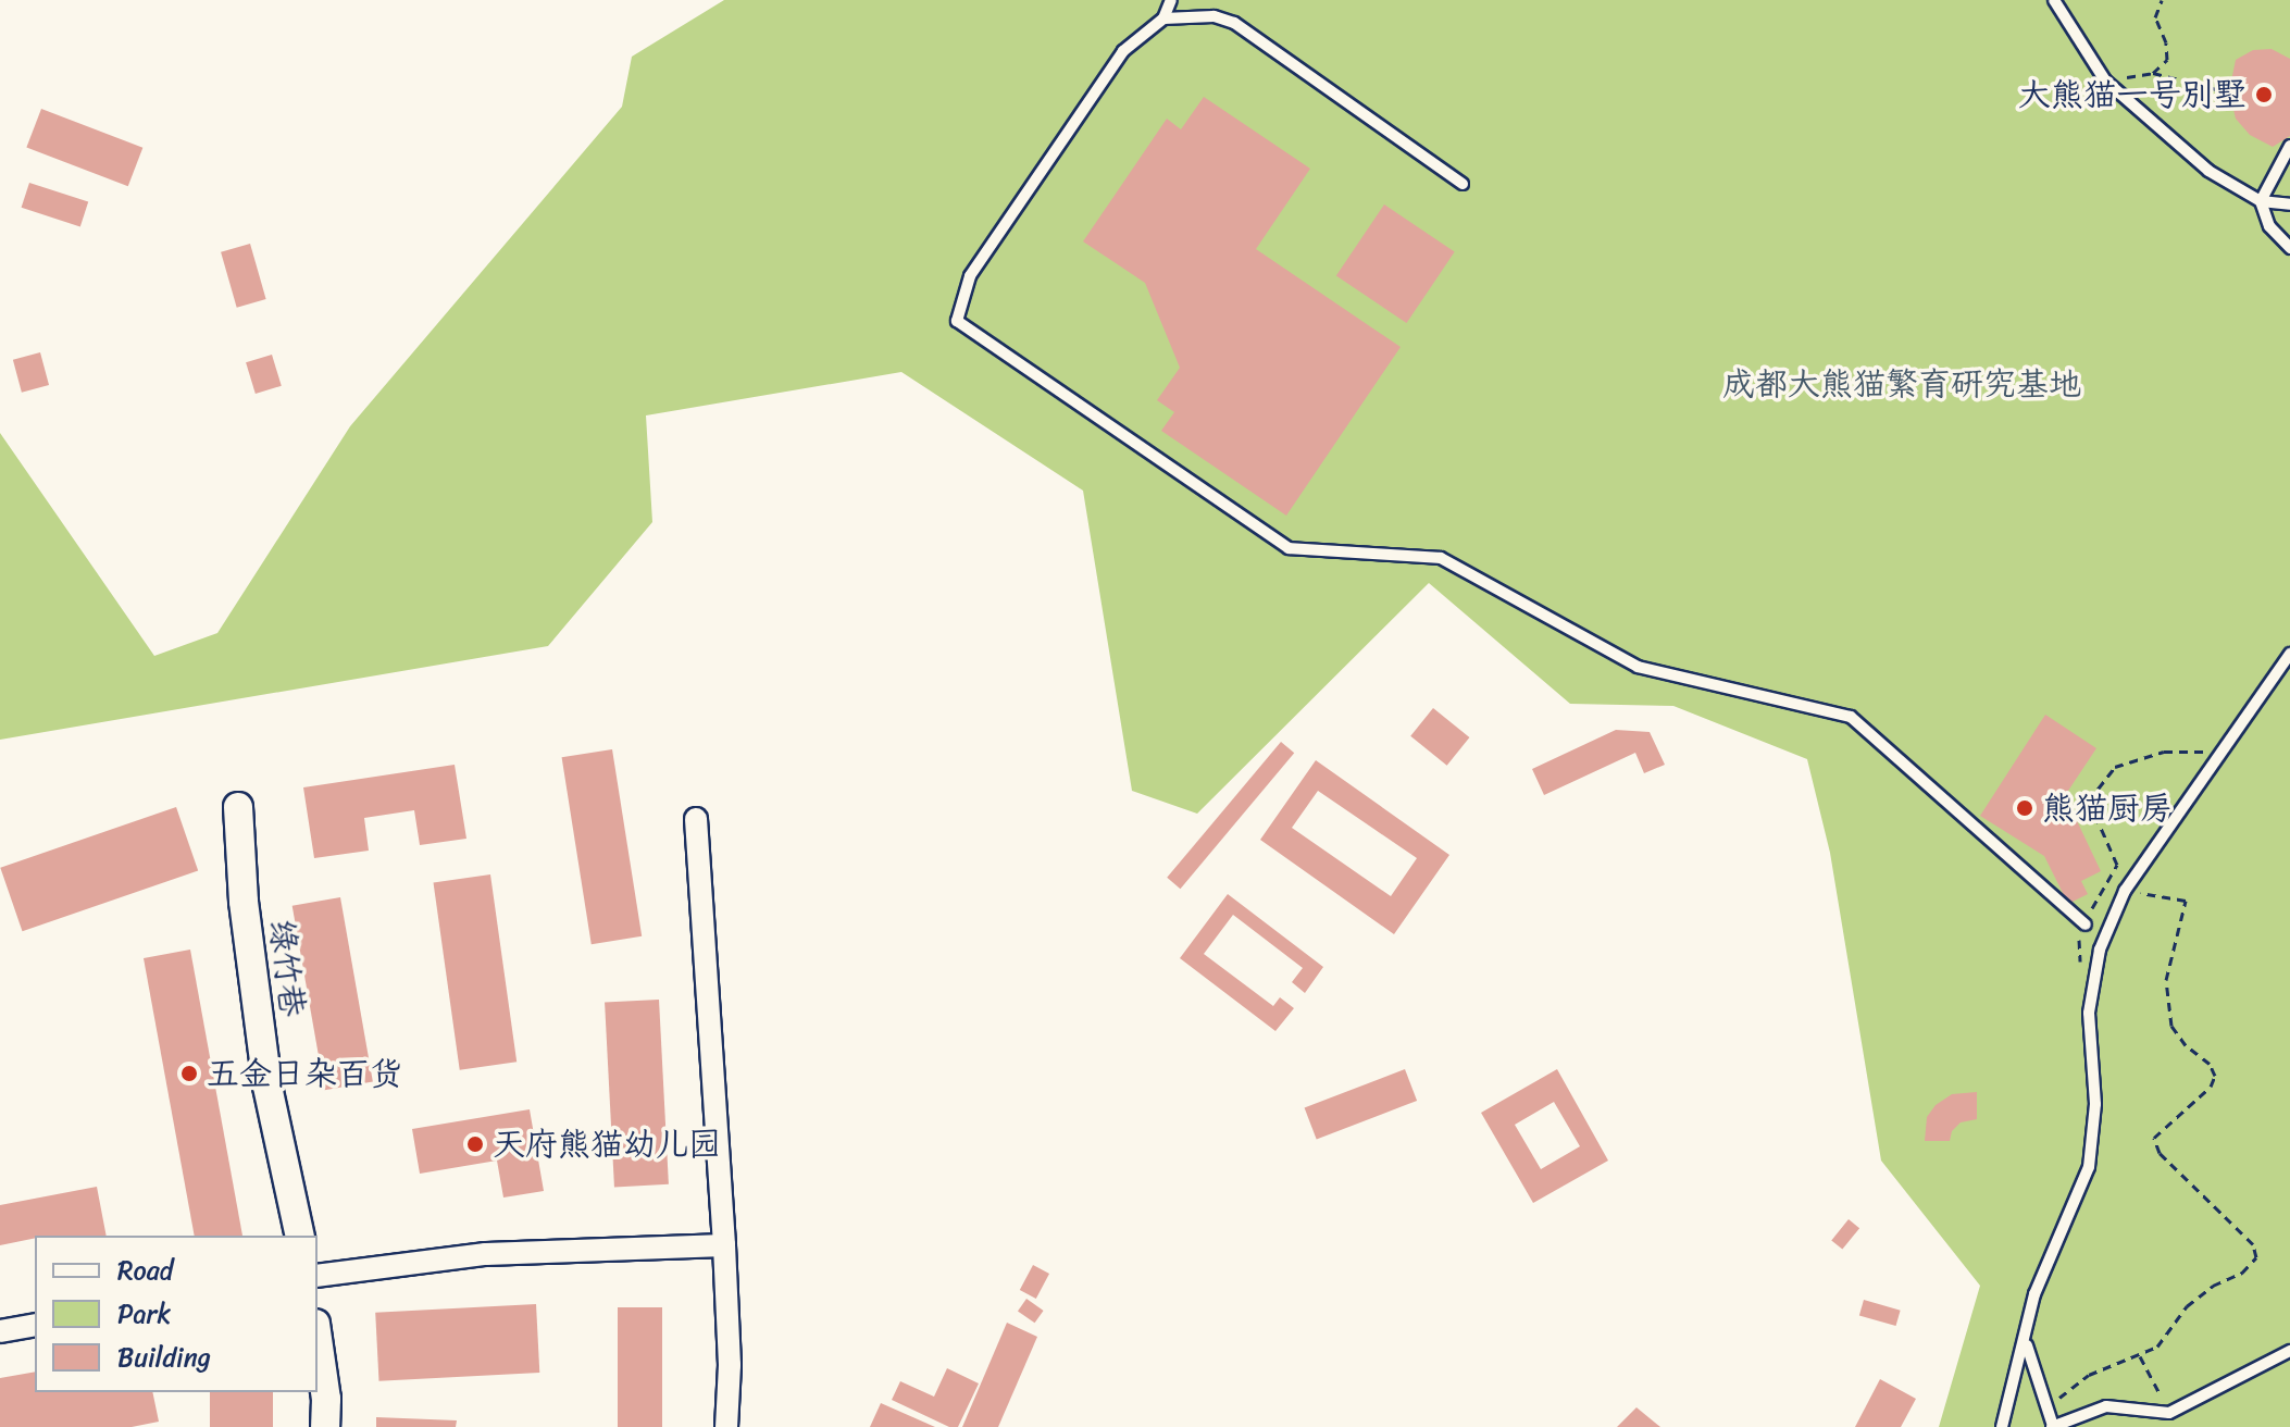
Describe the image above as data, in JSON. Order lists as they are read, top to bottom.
{
  "streets": {
    "street": ["绿竹巷"]
  },
  "parks": ["成都大熊猫繁育研究基地"],
  "places": [
    "大熊猫一号别墅",
    "熊猫厨房",
    "五金日杂百货",
    "天府熊猫幼儿园"
  ],
  "legend": ["Road", "Park", "Building"]
}
